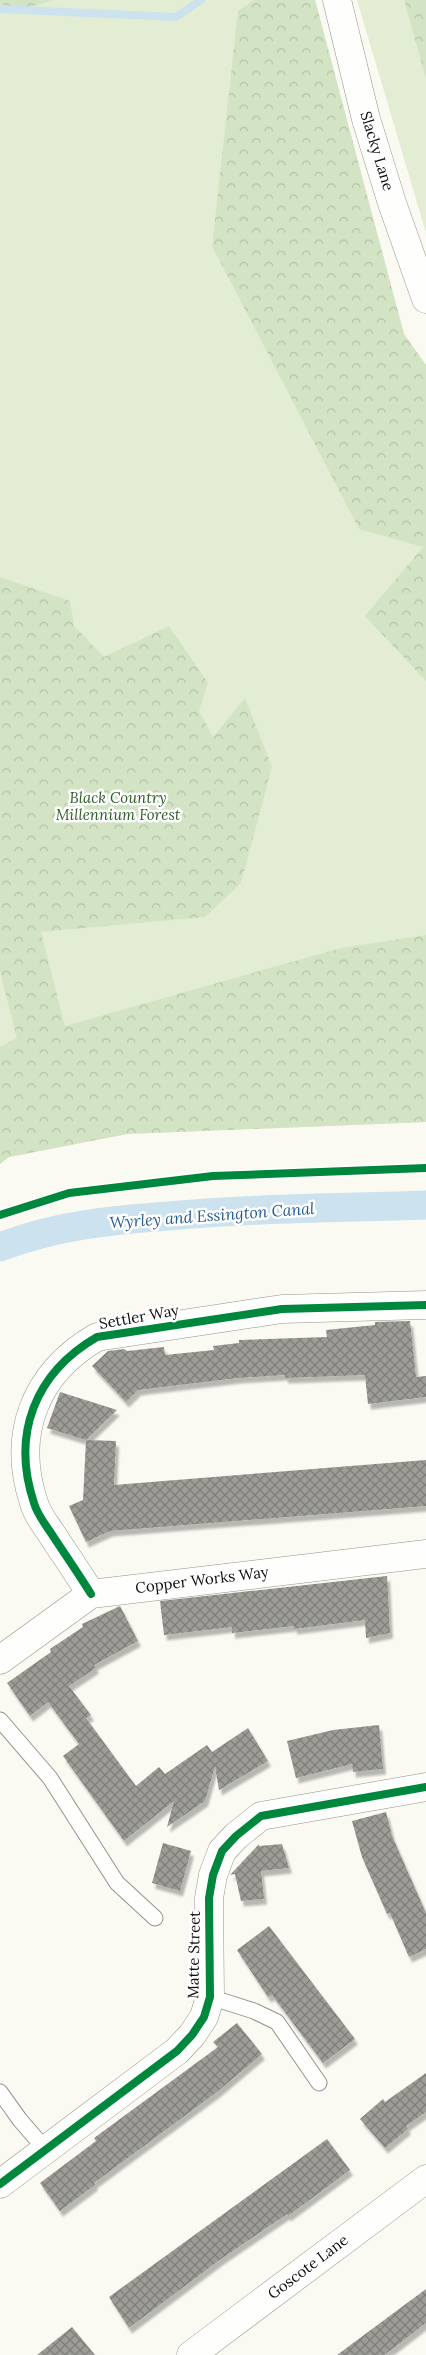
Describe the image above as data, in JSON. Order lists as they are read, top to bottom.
{
  "streets": {
    "street": [
      "Slacky Lane",
      "Settler Way",
      "Copper Works Way",
      "Matte Street",
      "Goscote Lane"
    ]
  },
  "crossings": [
    ["Settler Way", "Copper Works Way"]
  ],
  "water": ["Wyrley and Essington Canal"],
  "parks": ["Black Country Millennium Forest"]
}
